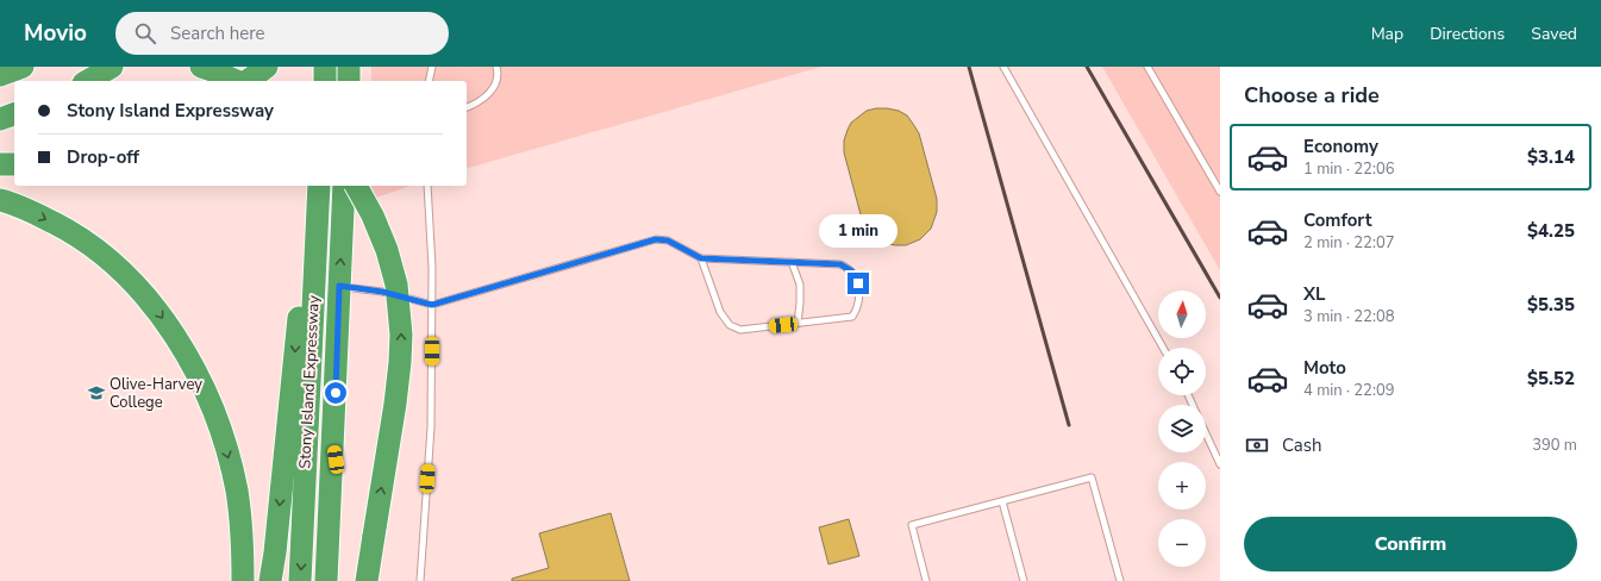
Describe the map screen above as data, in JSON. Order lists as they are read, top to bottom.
{
  "streets": {
    "highway": ["Stony Island Expressway"]
  },
  "places": {
    "school or university": ["Olive-Harvey College"]
  },
  "north": "top",
  "page": {
    "header": "Movio",
    "search": "Search here",
    "nav": ["Map", "Directions", "Saved"],
    "heading": "Choose a ride",
    "banner": ["Stony Island Expressway", "Drop-off"],
    "list": [
      {
        "name": "Economy",
        "note": "1 min · 22:06",
        "value": "$3.14"
      },
      {
        "name": "Comfort",
        "note": "2 min · 22:07",
        "value": "$4.25"
      },
      {
        "name": "XL",
        "note": "3 min · 22:08",
        "value": "$5.35"
      },
      {
        "name": "Moto",
        "note": "4 min · 22:09",
        "value": "$5.52"
      }
    ],
    "bubble": "1 min",
    "map_buttons": ["+", "−"],
    "pay": ["Cash", "390 m"],
    "buttons": "Confirm"
  }
}
